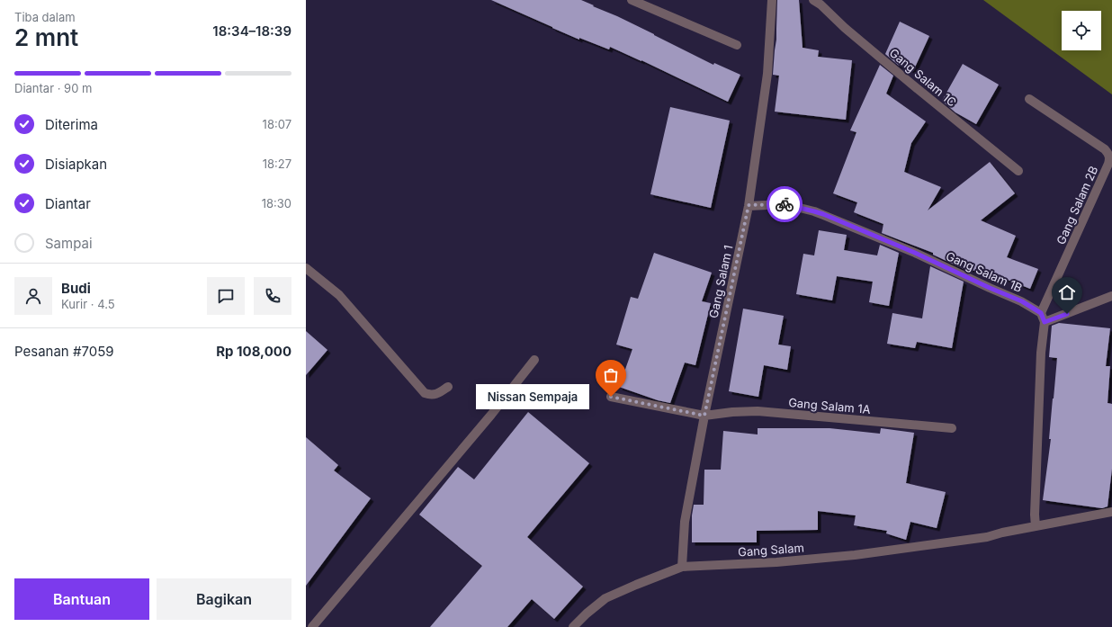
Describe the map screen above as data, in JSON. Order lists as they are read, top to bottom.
{
  "streets": {
    "street": [
      "Gang Salam 1C",
      "Gang Salam 2B",
      "Gang Salam 1B",
      "Gang Salam 1",
      "Gang Salam 1A",
      "Gang Salam"
    ]
  },
  "crossings": [
    ["Gang Salam 2B", "Gang Salam 1B"],
    ["Gang Salam 1B", "Gang Salam 1"],
    ["Gang Salam 1", "Gang Salam 1A"],
    ["Gang Salam 1", "Gang Salam"]
  ],
  "places": ["Nissan Sempaja"],
  "page": {
    "heading": ["2 mnt", "Tiba dalam", "18:34–18:39"],
    "panel": [
      "Budi",
      "Kurir · 4.5",
      "Pesanan #7059",
      "Rp 108,000"
    ],
    "bar": "Diantar · 90 m",
    "list": [
      ["Diterima", "18:07"],
      ["Disiapkan", "18:27"],
      ["Diantar", "18:30"],
      "Sampai"
    ],
    "bubble": "Nissan Sempaja",
    "buttons": ["Bantuan", "Bagikan"]
  }
}
